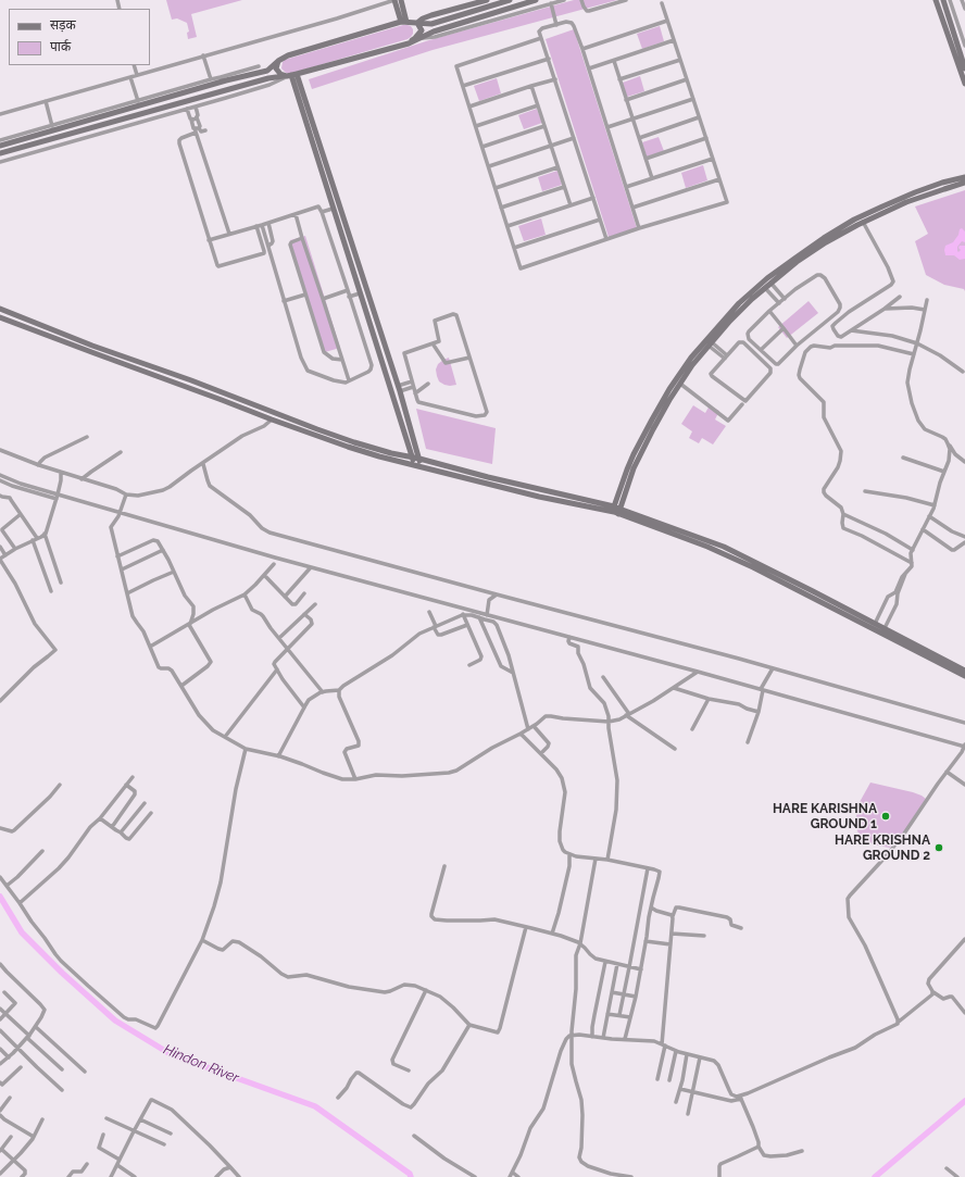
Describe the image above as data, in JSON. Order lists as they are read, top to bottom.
{
  "water": ["Hindon River"],
  "places": ["HARE KARISHNA GROUND 1", "HARE KRISHNA GROUND 2"],
  "legend": ["सड़क", "पार्क"]
}
